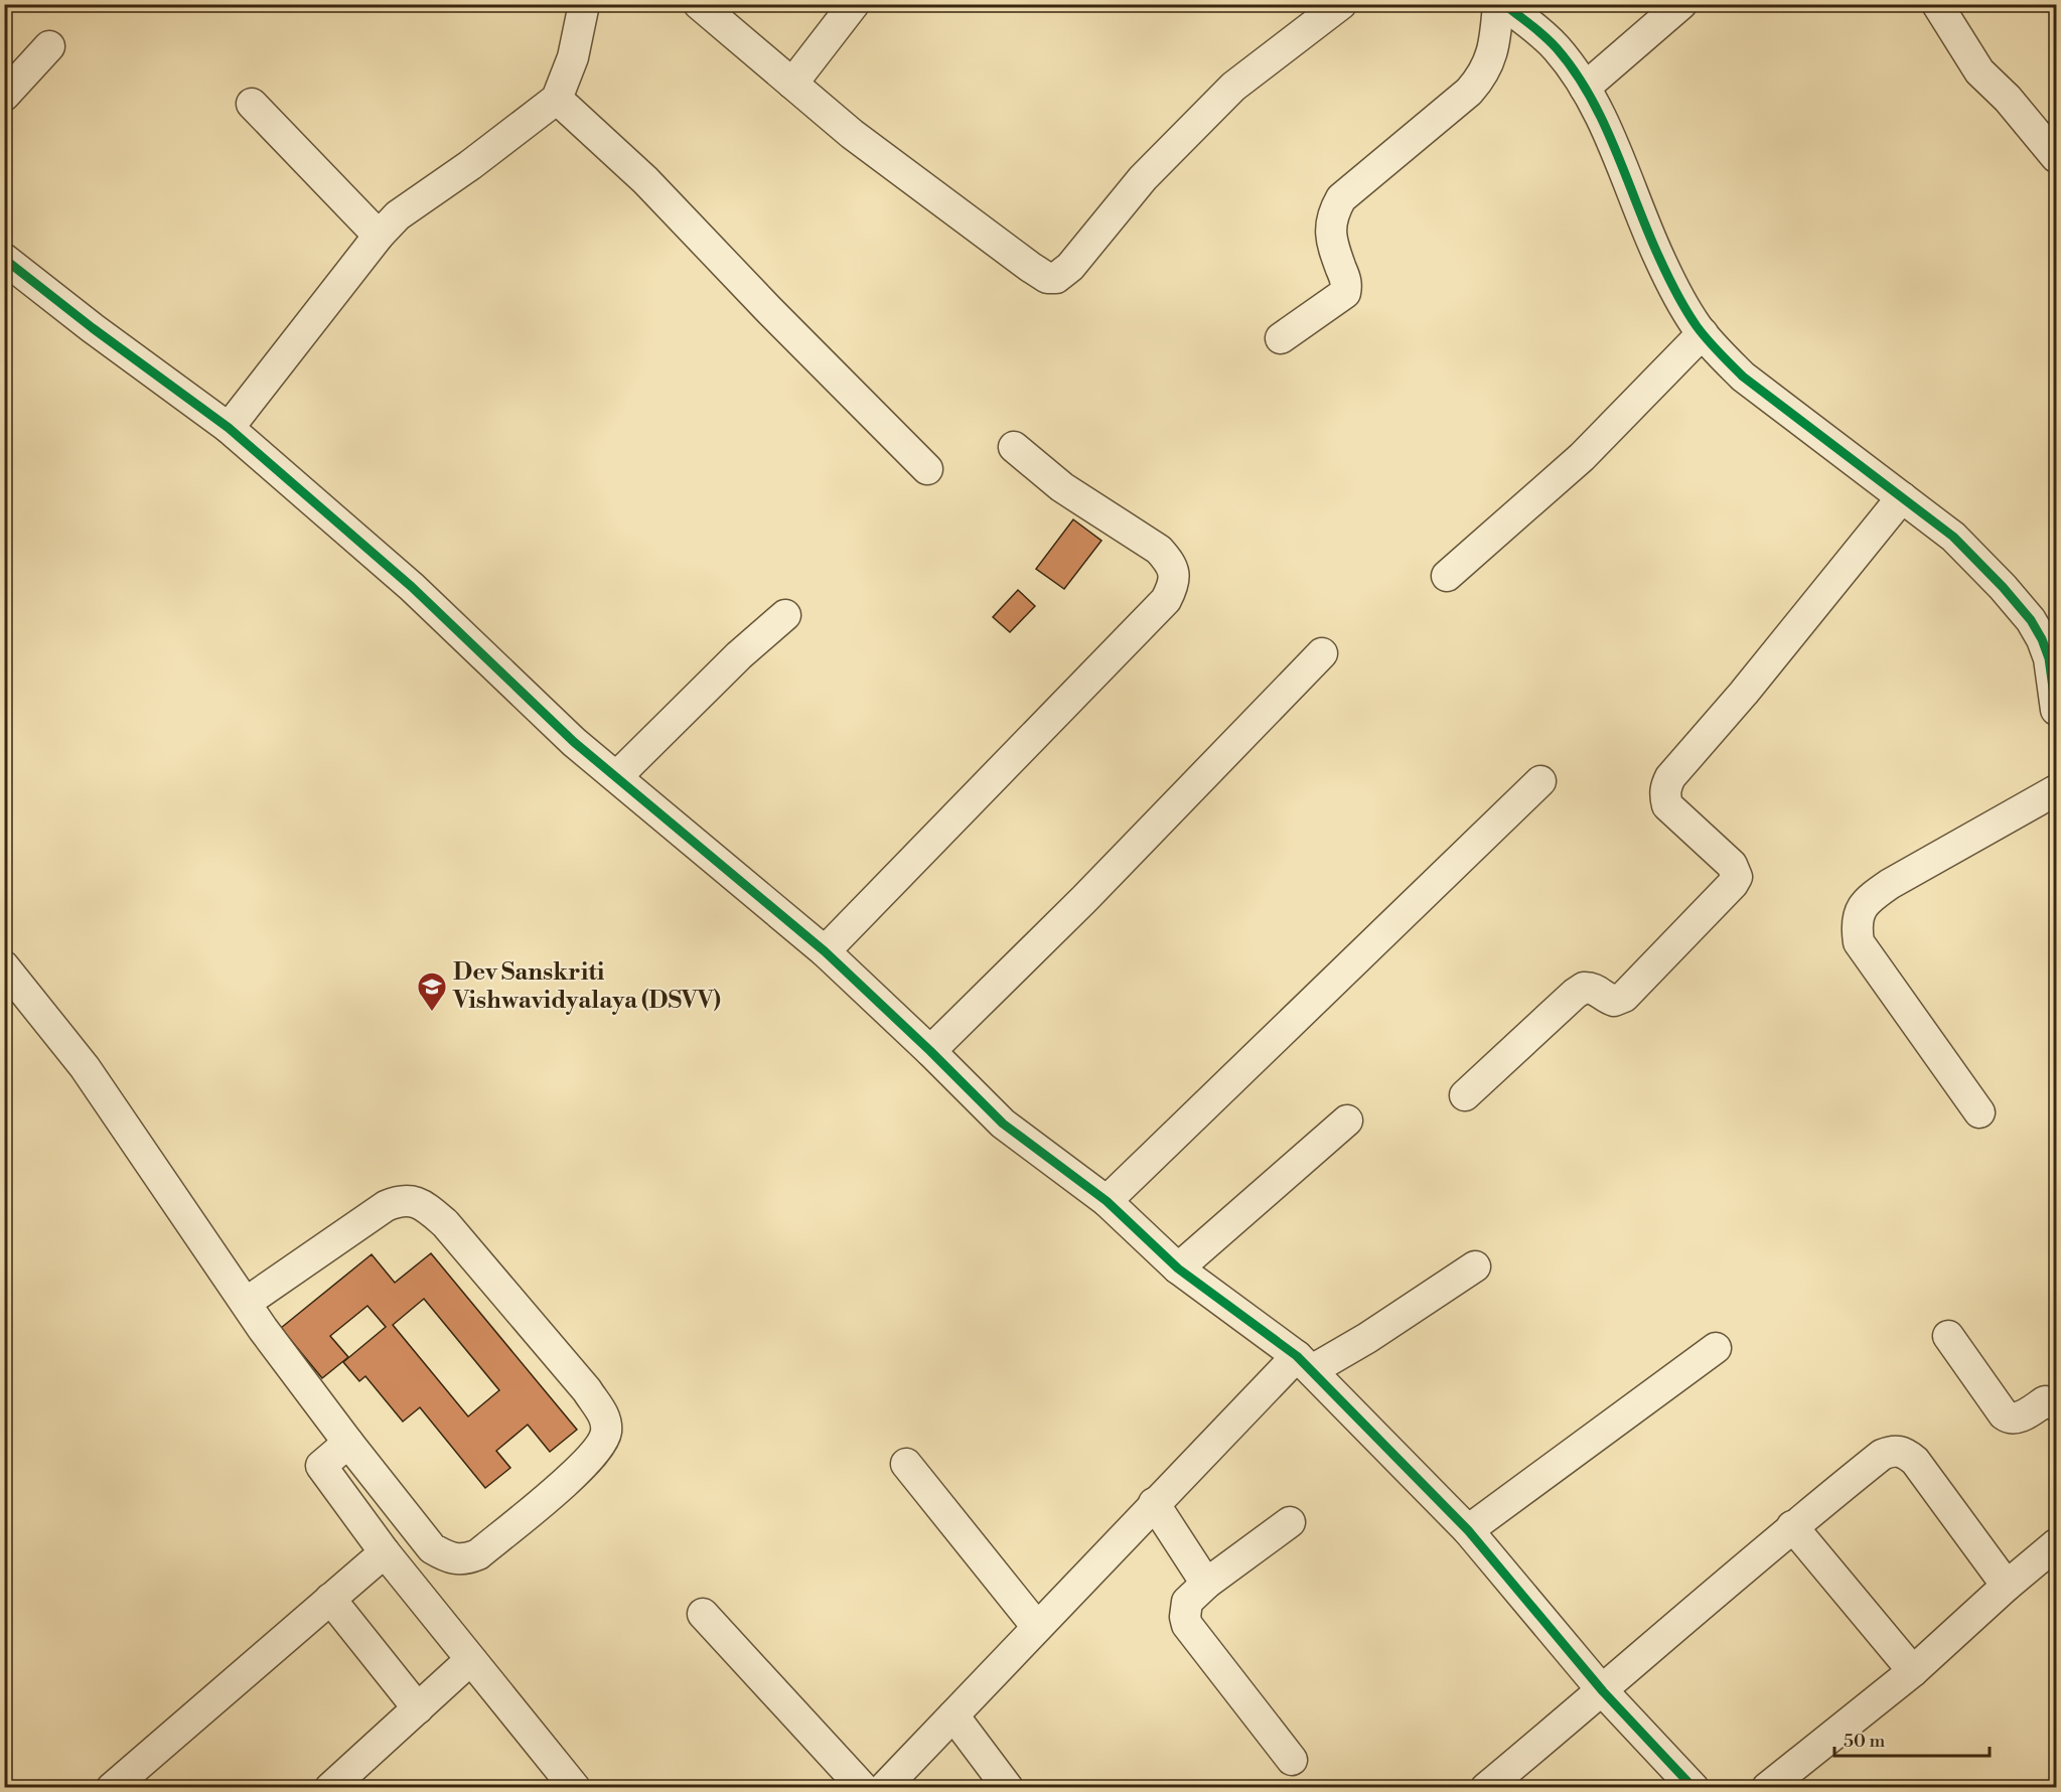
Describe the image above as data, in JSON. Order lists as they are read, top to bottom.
{
  "places": {
    "school or university": ["Dev Sanskriti Vishwavidyalaya (DSVV)"]
  },
  "scale_bar": "50 m"
}
